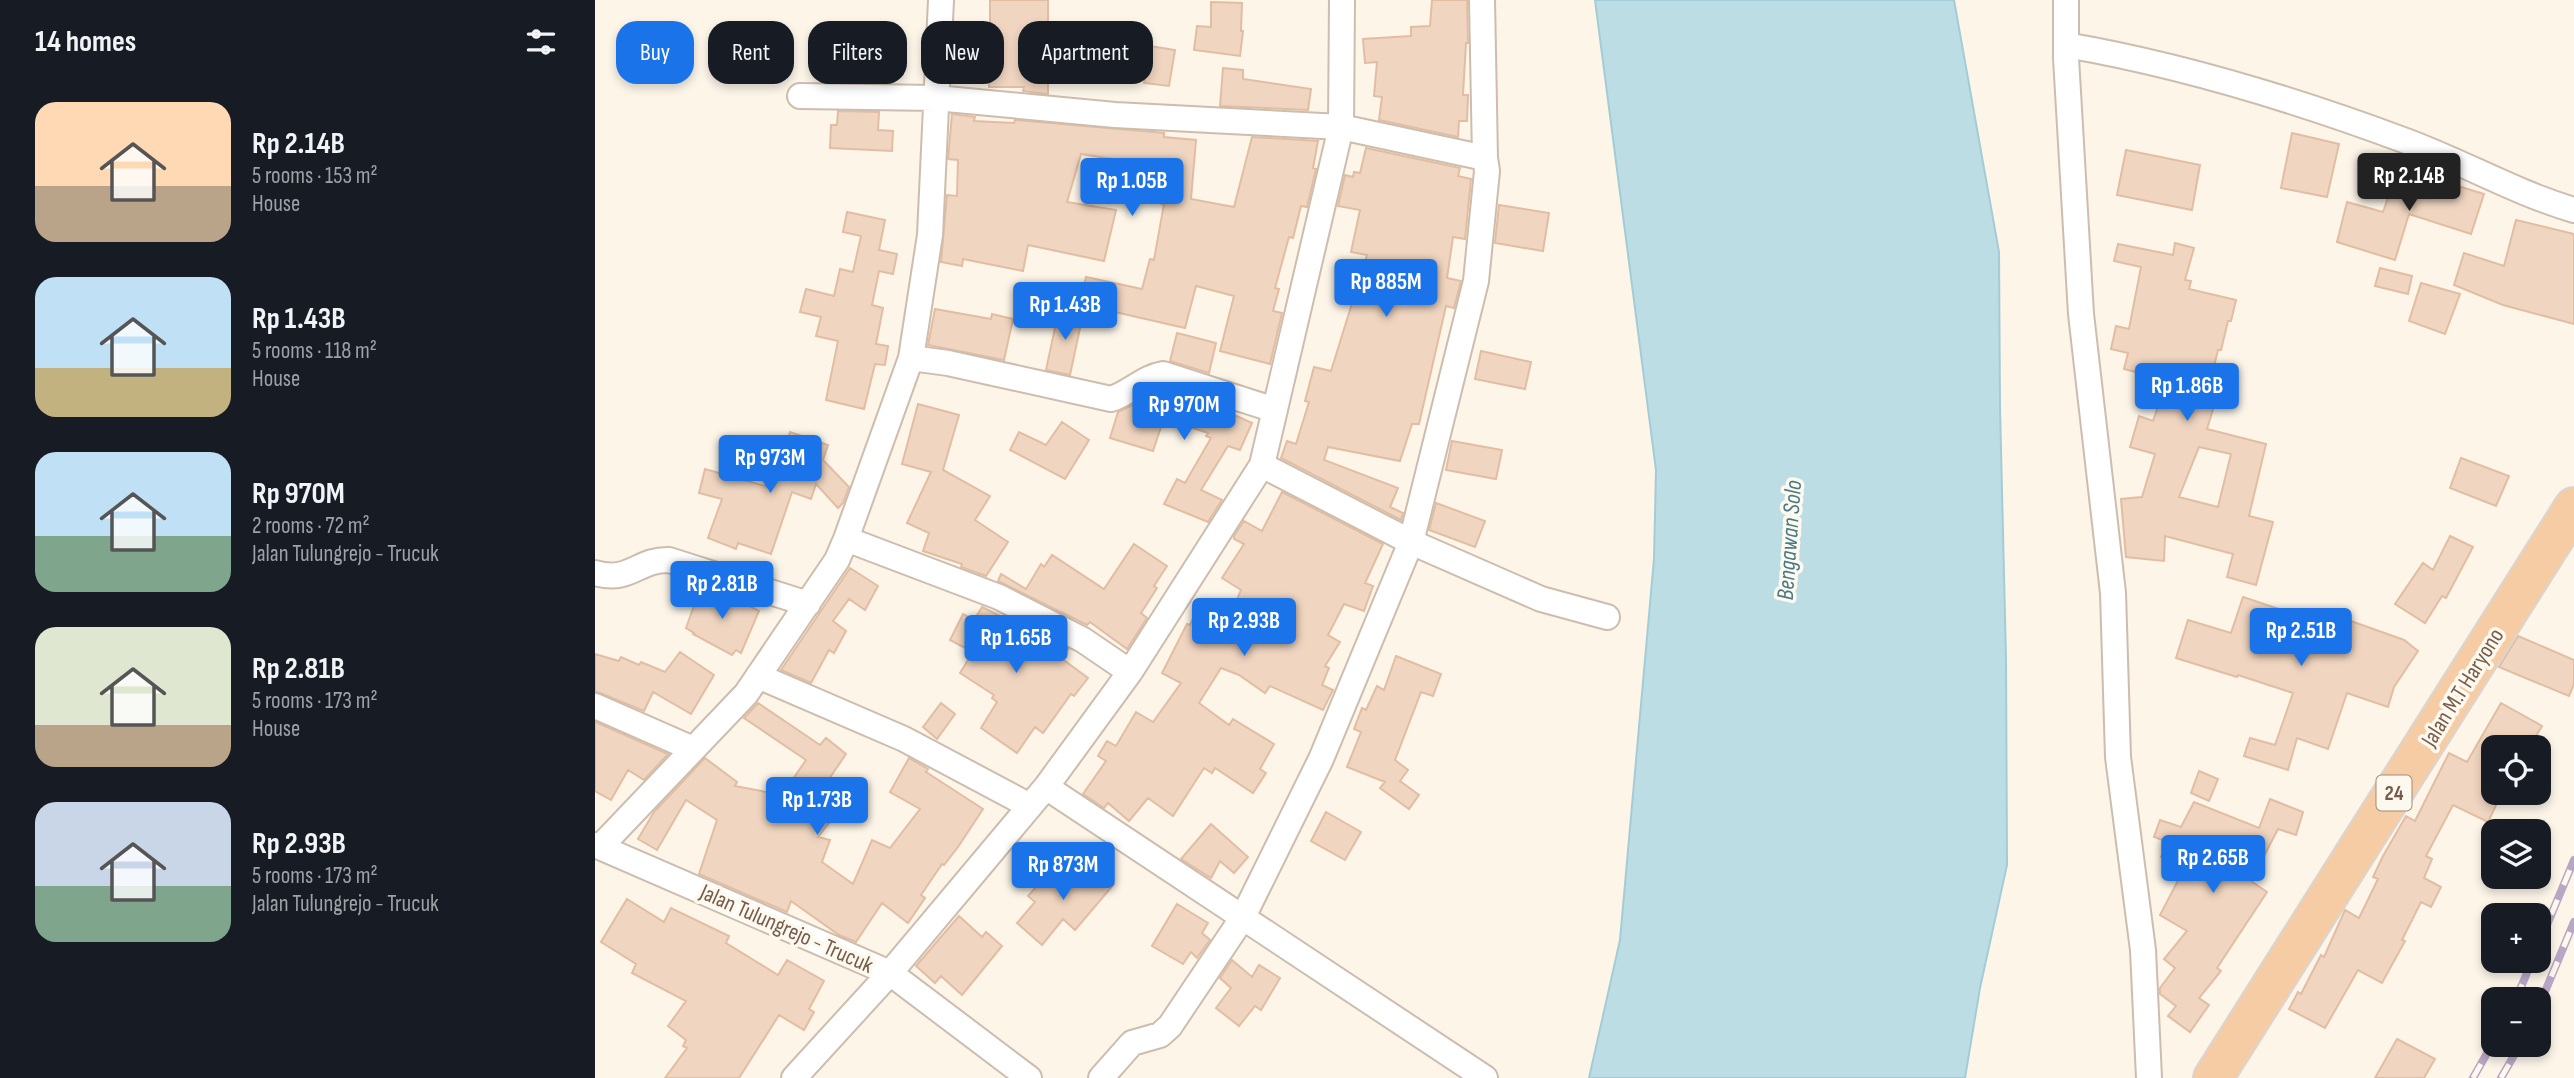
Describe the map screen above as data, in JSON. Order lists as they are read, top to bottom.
{
  "streets": {
    "highway": ["Jalan M.T Haryono", "24"],
    "street": ["Jalan Tulungrejo - Trucuk"]
  },
  "water": ["Bengawan Solo"],
  "page": {
    "heading": "14 homes",
    "chip": [
      "Buy",
      "Rent",
      "Filters",
      "New",
      "Apartment"
    ],
    "list": [
      {
        "name": "Rp 2.14B",
        "note": "5 rooms · 153 m² · House"
      },
      {
        "name": "Rp 1.43B",
        "note": "5 rooms · 118 m² · House"
      },
      {
        "name": "Rp 970M",
        "note": "2 rooms · 72 m² · Jalan Tulungrejo - Trucuk"
      },
      {
        "name": "Rp 2.81B",
        "note": "5 rooms · 173 m² · House"
      },
      {
        "name": "Rp 2.93B",
        "note": "5 rooms · 173 m² · Jalan Tulungrejo - Trucuk"
      }
    ],
    "price": [
      "Rp 2.14B",
      "Rp 1.05B",
      "Rp 885M",
      "Rp 1.43B",
      "Rp 1.86B",
      "Rp 970M",
      "Rp 973M",
      "Rp 2.81B",
      "Rp 2.93B",
      "Rp 2.51B",
      "Rp 1.65B",
      "Rp 1.73B",
      "Rp 2.65B",
      "Rp 873M"
    ],
    "map_buttons": ["+", "−"]
  }
}
